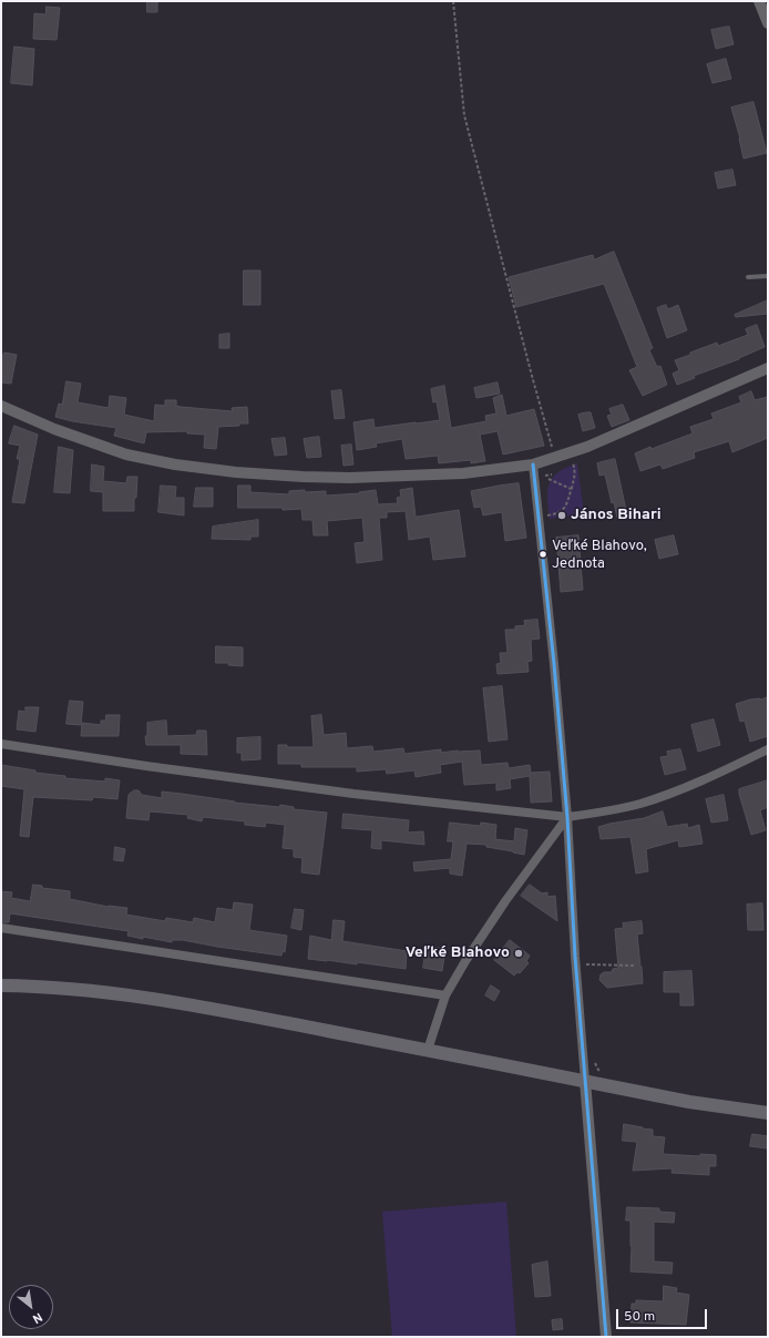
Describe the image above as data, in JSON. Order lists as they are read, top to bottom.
{
  "places": ["János Bihari", "Veľké Blahovo, Jednota", "Veľké Blahovo"],
  "scale_bar": "50 m",
  "north": "bottom right"
}
